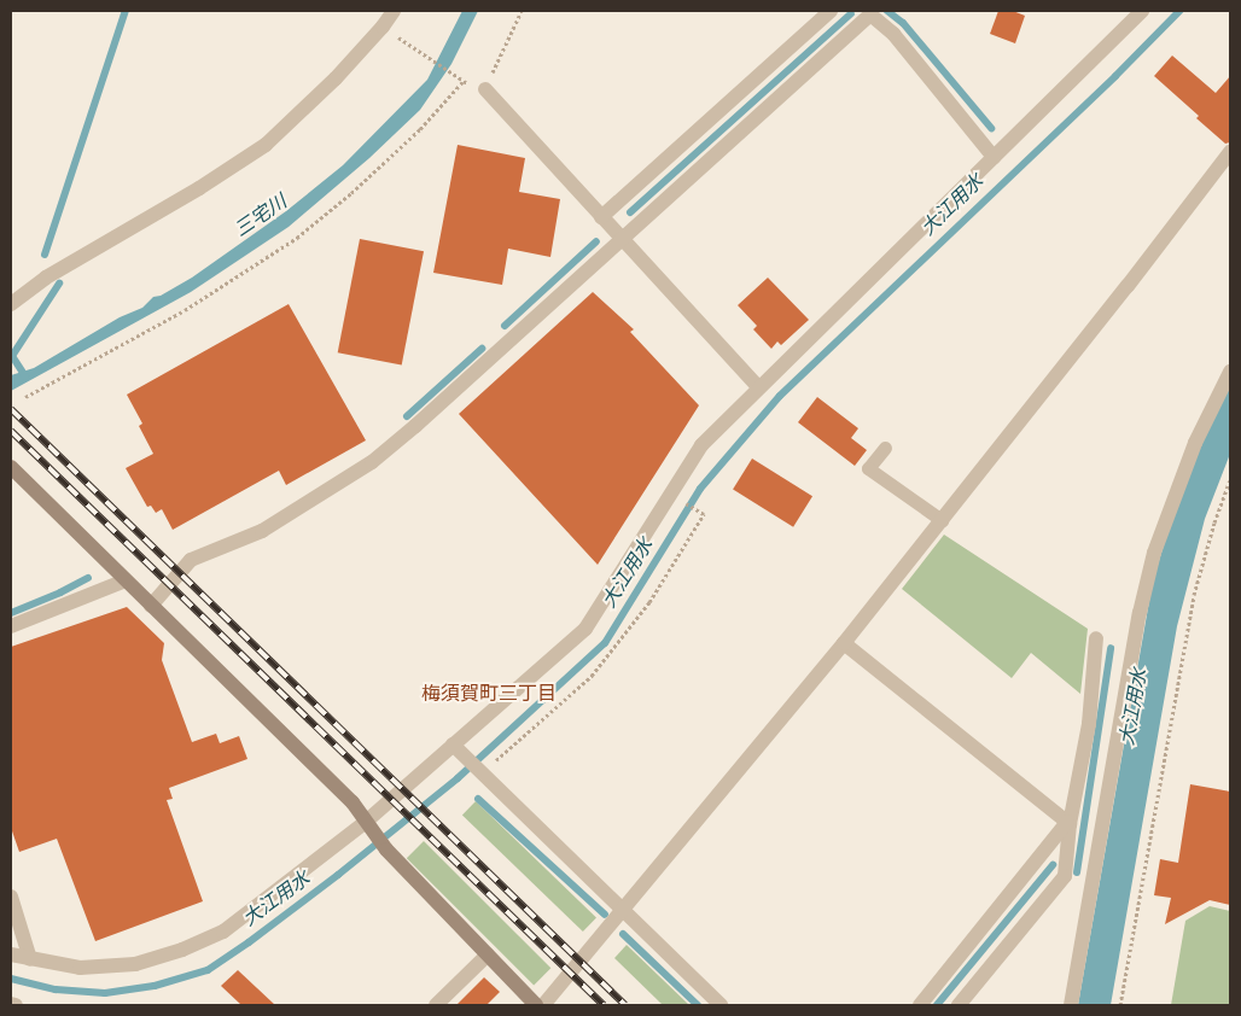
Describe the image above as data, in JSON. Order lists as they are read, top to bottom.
{
  "districts": ["梅須賀町三丁目"],
  "water": ["大江用水", "三宅川"]
}
